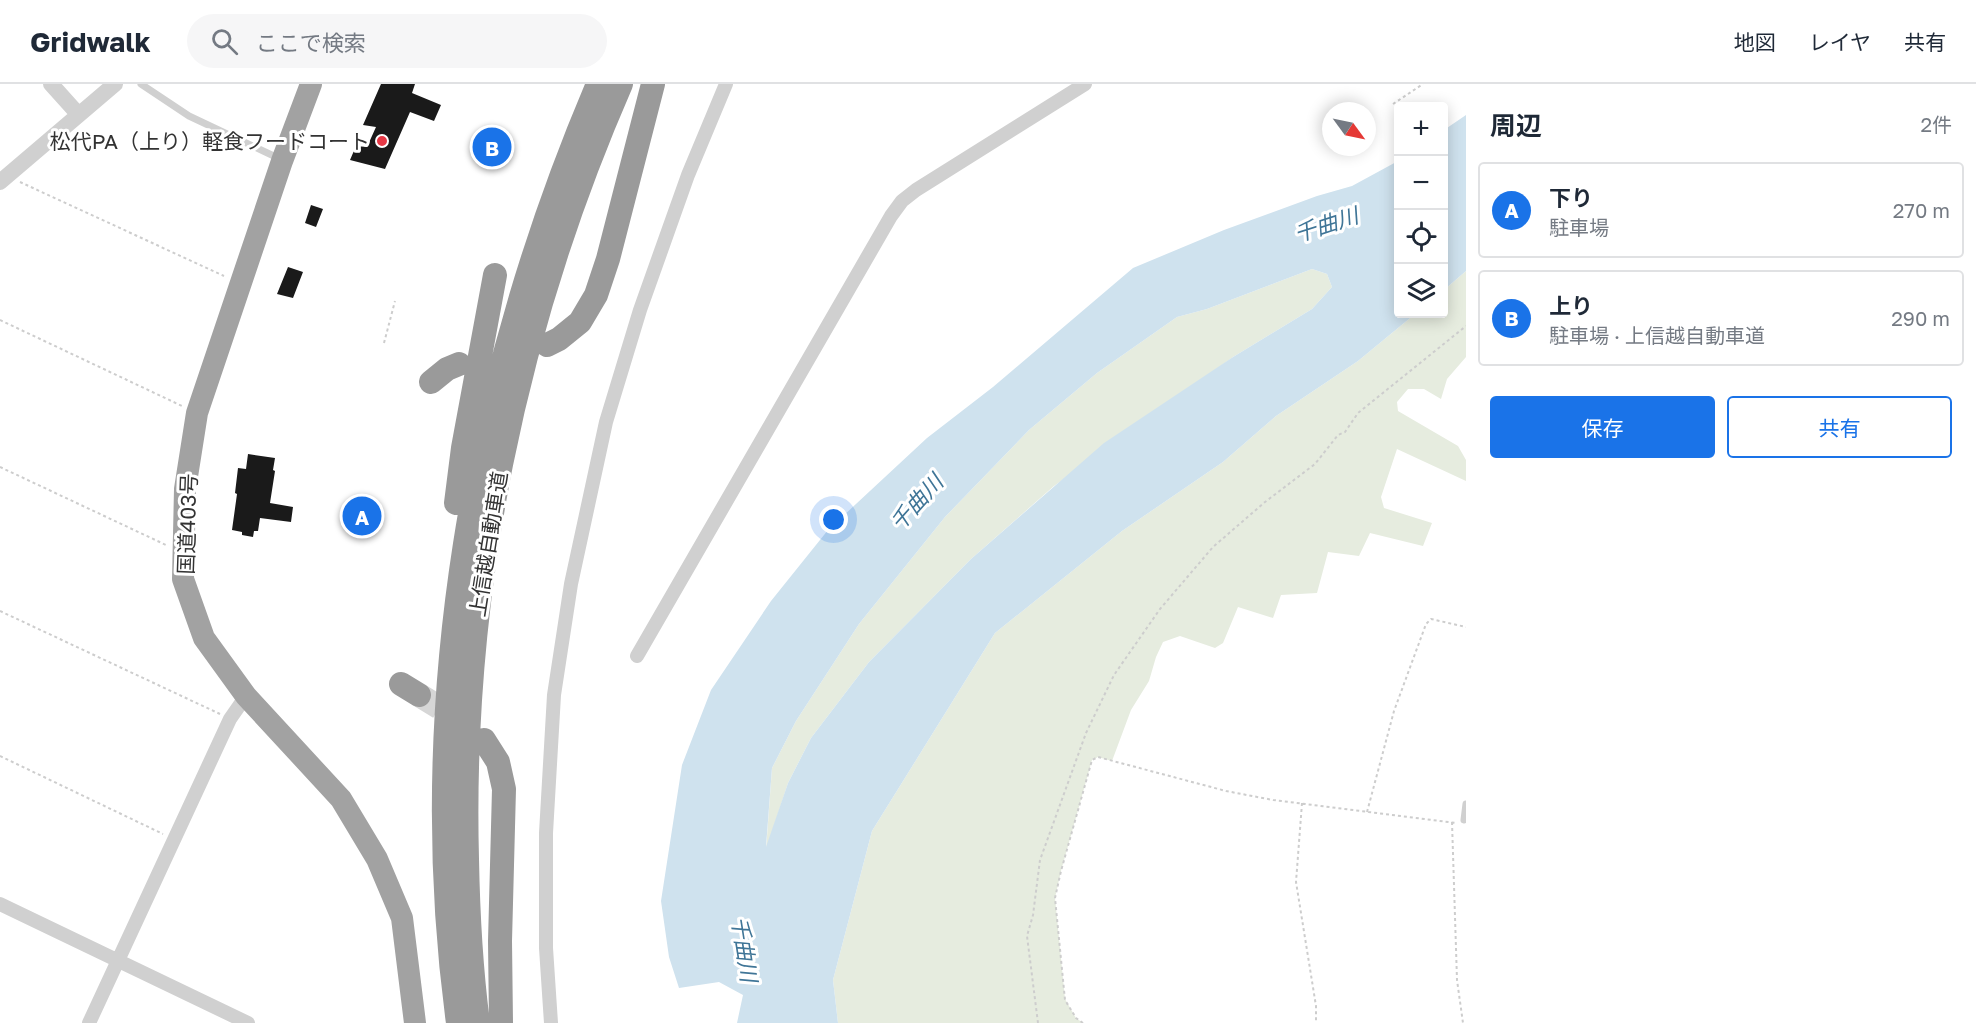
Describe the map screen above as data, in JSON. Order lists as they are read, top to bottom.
{
  "streets": {
    "highway": ["国道403号", "上信越自動車道"]
  },
  "water": ["千曲川"],
  "places": ["松代PA（上り）軽食フードコート"],
  "north": "bottom right",
  "page": {
    "header": "Gridwalk",
    "search": "ここで検索",
    "nav": ["地図", "レイヤ", "共有"],
    "heading": ["周辺", "2件"],
    "map_buttons": ["+", "−"],
    "pins": ["B", "A"],
    "list": [
      {
        "mark": "A",
        "name": "下り",
        "note": "駐車場",
        "value": "270 m"
      },
      {
        "mark": "B",
        "name": "上り",
        "note": "駐車場 · 上信越自動車道",
        "value": "290 m"
      }
    ],
    "buttons": ["保存", "共有"]
  }
}
